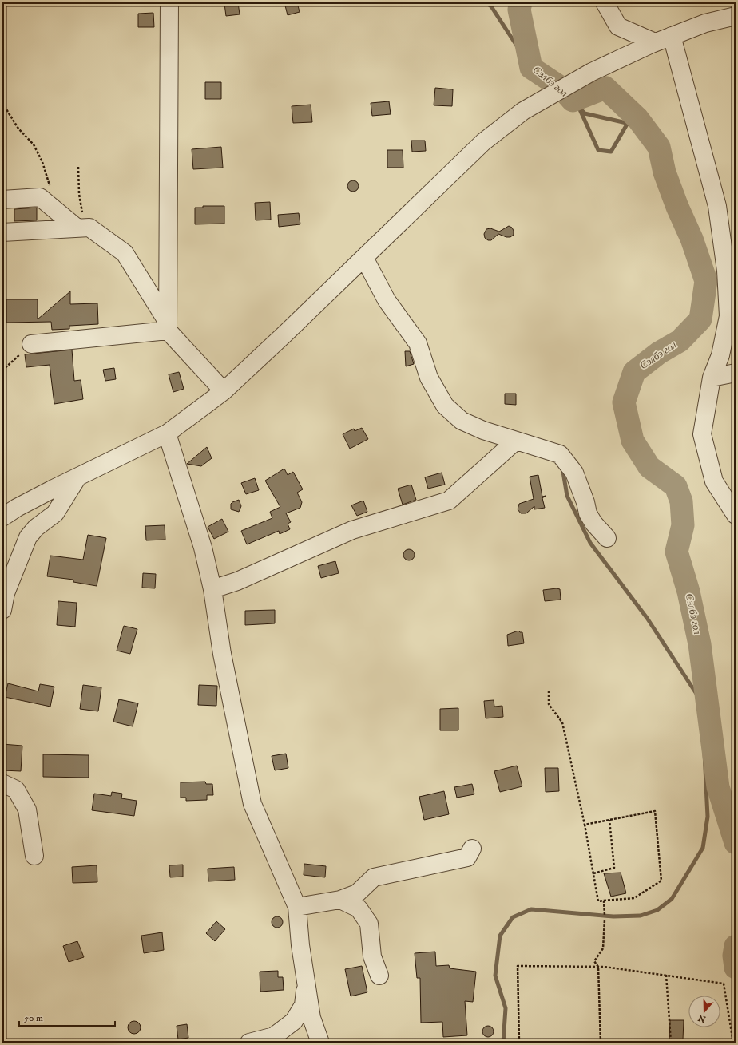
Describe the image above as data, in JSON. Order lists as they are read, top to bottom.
{
  "water": ["Сэлбэ гол"],
  "scale_bar": "50 m",
  "north": "bottom"
}
